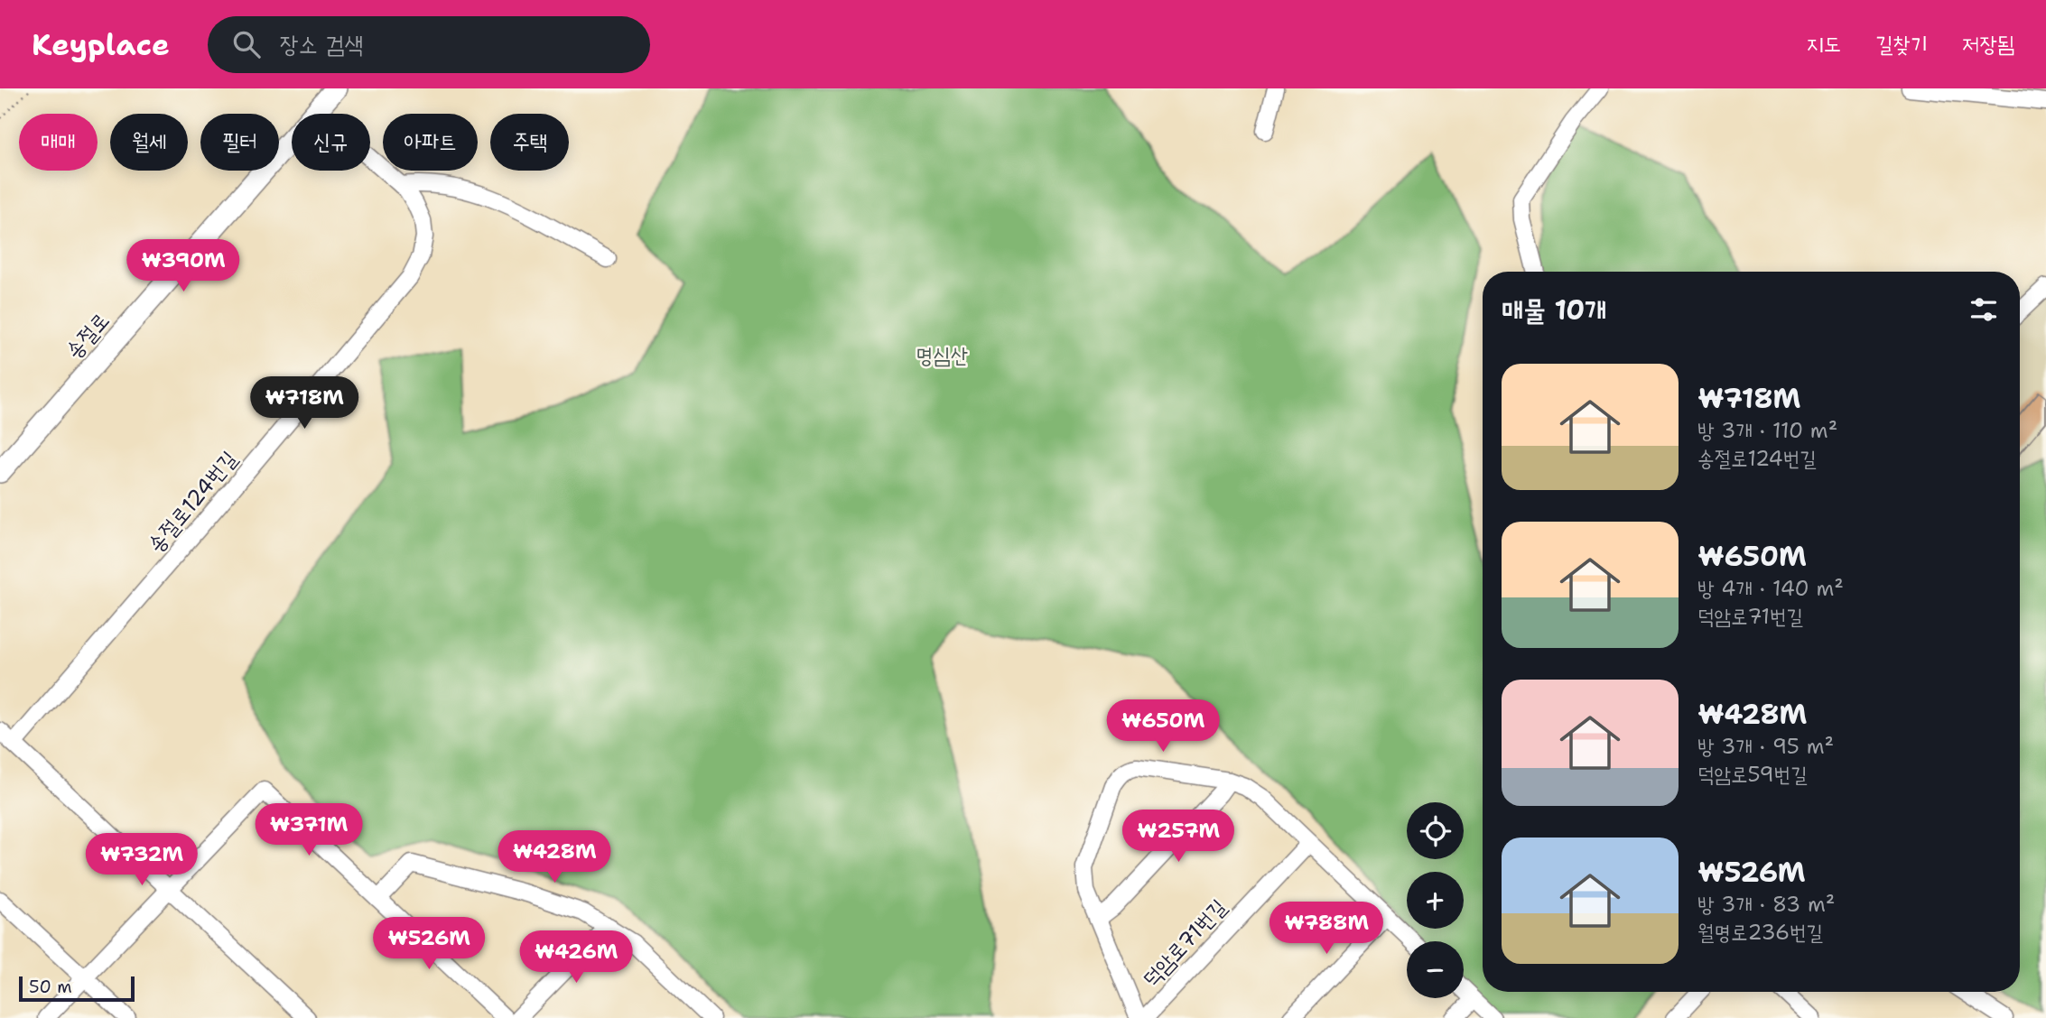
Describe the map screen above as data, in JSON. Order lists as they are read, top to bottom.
{
  "streets": {
    "street": ["송절로", "송절로124번길", "덕암로71번길"]
  },
  "crossings": [
    ["송절로", "송절로124번길"]
  ],
  "parks": ["명심산"],
  "scale_bar": "50 m",
  "page": {
    "header": "Keyplace",
    "search": "장소 검색",
    "nav": ["지도", "길찾기", "저장됨"],
    "chip": [
      "매매",
      "월세",
      "필터",
      "신규",
      "아파트",
      "주택"
    ],
    "price": [
      "₩390M",
      "₩718M",
      "₩650M",
      "₩371M",
      "₩257M",
      "₩428M",
      "₩732M",
      "₩788M",
      "₩526M",
      "₩426M"
    ],
    "heading": "매물 10개",
    "list": [
      {
        "name": "₩718M",
        "note": "방 3개 · 110 m² · 송절로124번길"
      },
      {
        "name": "₩650M",
        "note": "방 4개 · 140 m² · 덕암로71번길"
      },
      {
        "name": "₩428M",
        "note": "방 3개 · 95 m² · 덕암로59번길"
      },
      {
        "name": "₩526M",
        "note": "방 3개 · 83 m² · 월명로236번길"
      }
    ],
    "map_buttons": ["+", "−"],
    "scale": "50 m"
  }
}
